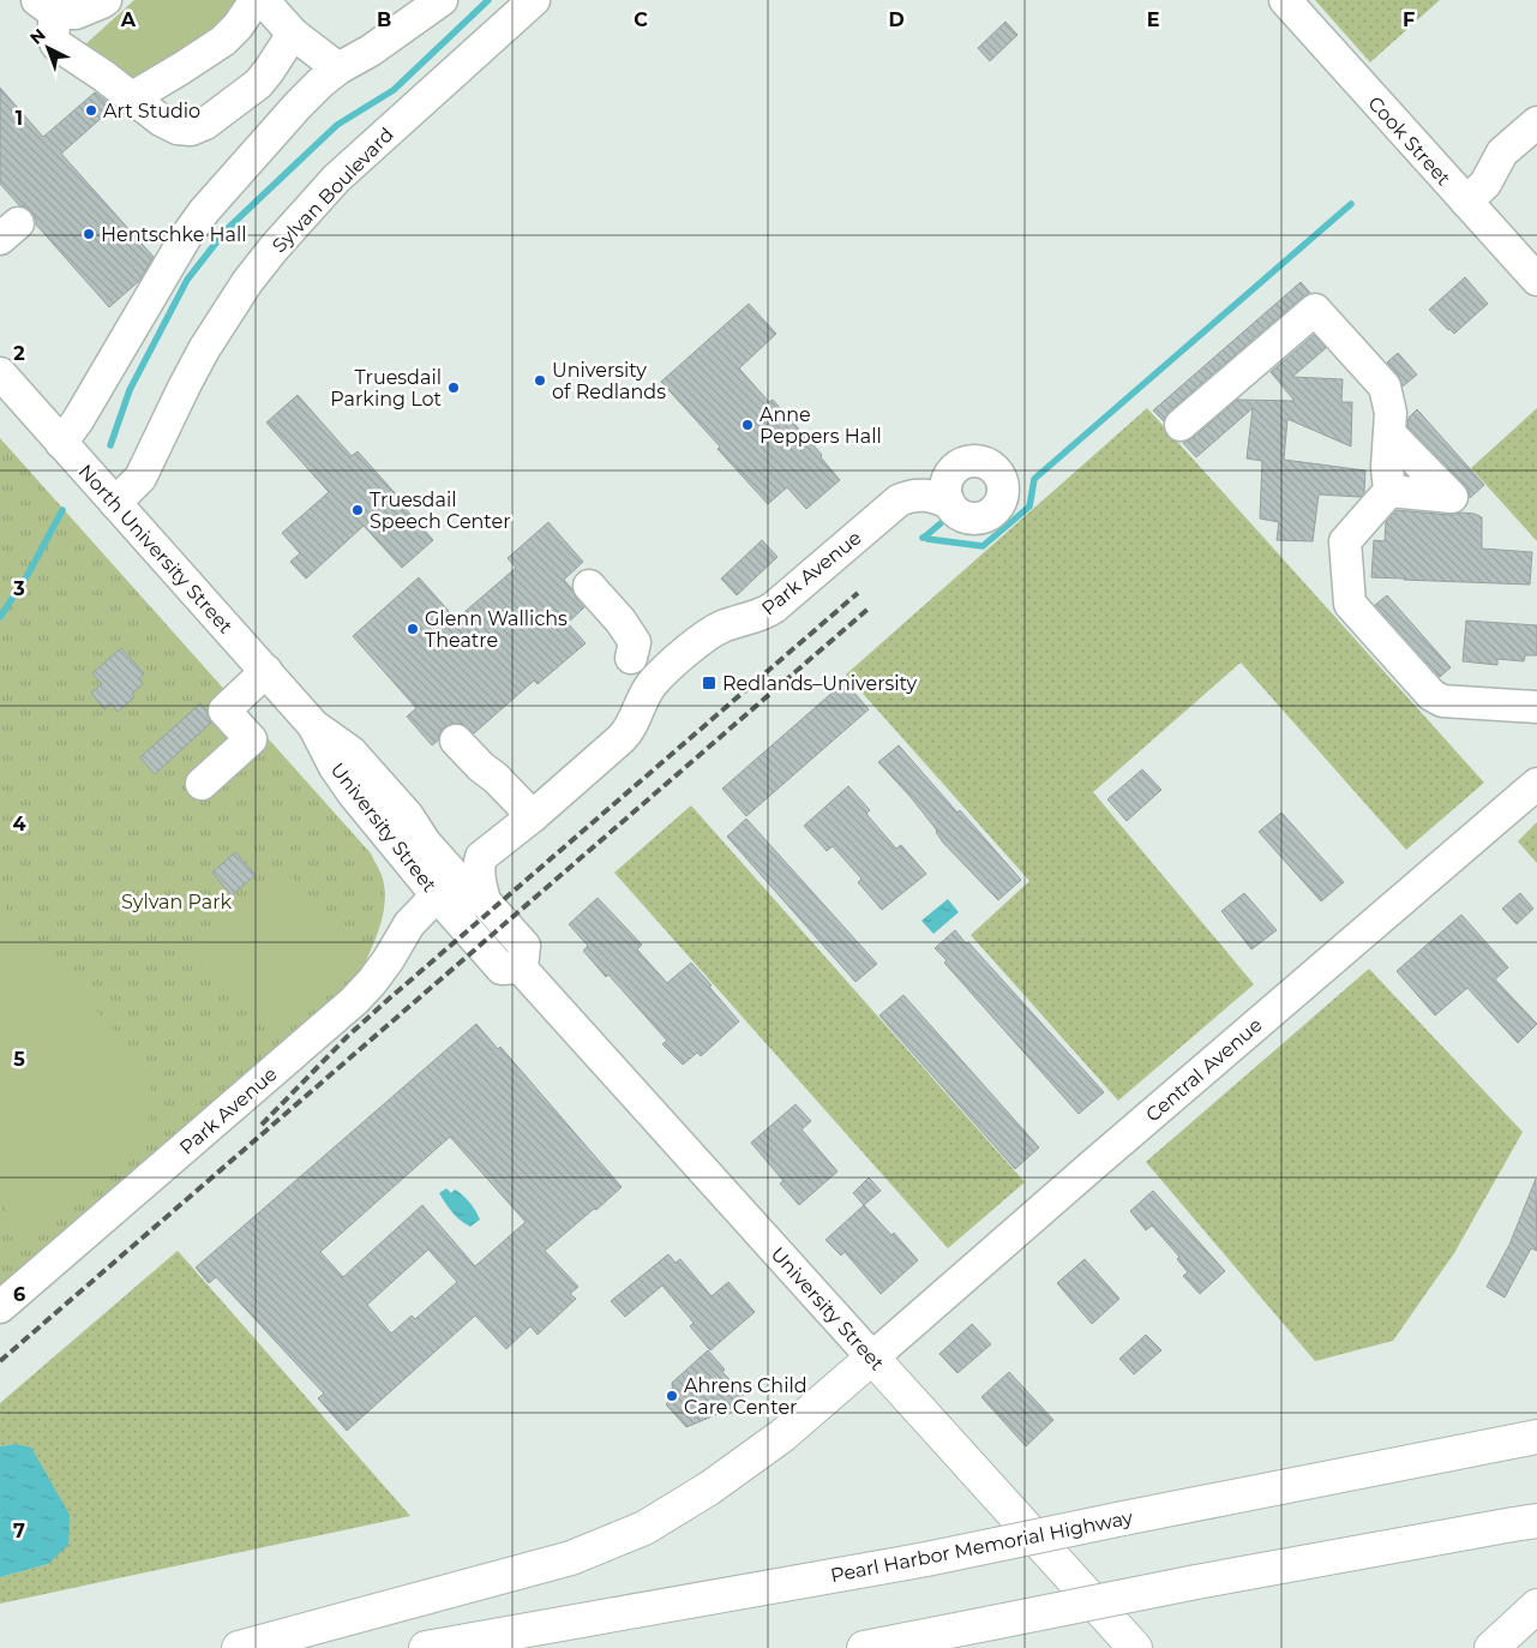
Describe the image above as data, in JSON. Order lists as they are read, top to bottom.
{
  "streets": {
    "main road": ["University Street", "Pearl Harbor Memorial Highway"],
    "street": [
      "Cook Street",
      "Sylvan Boulevard",
      "North University Street",
      "Park Avenue",
      "Central Avenue"
    ]
  },
  "crossings": [
    ["Sylvan Boulevard", "North University Street"],
    ["North University Street", "University Street"],
    ["Park Avenue", "University Street"],
    ["University Street", "Central Avenue"]
  ],
  "parks": ["Sylvan Park"],
  "places": {
    "other": [
      "Art Studio",
      "Hentschke Hall",
      "University of Redlands",
      "Truesdail Parking Lot",
      "Anne Peppers Hall",
      "Truesdail Speech Center",
      "Glenn Wallichs Theatre",
      "Ahrens Child Care Center"
    ],
    "transit": ["Redlands–University"]
  },
  "north": "top left",
  "grid": {
    "columns": [
      "A",
      "B",
      "C",
      "D",
      "E",
      "F"
    ],
    "rows": [
      "1",
      "2",
      "3",
      "4",
      "5",
      "6",
      "7"
    ]
  }
}
